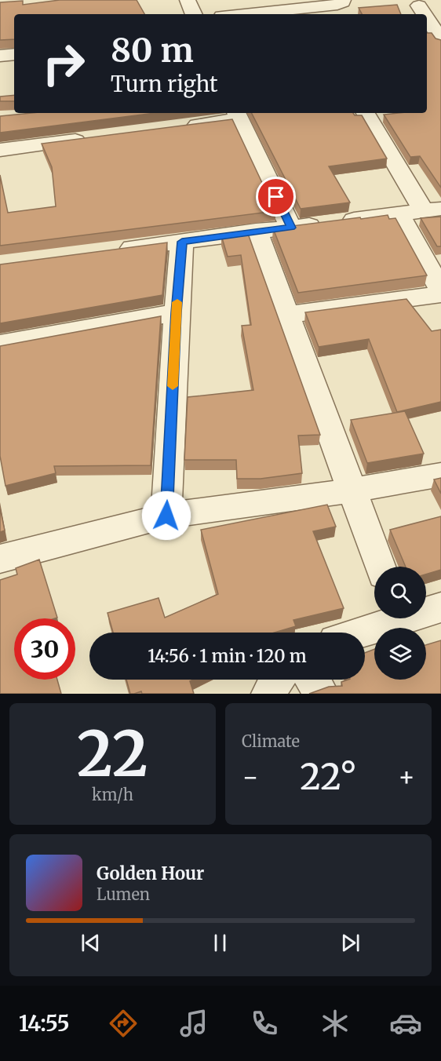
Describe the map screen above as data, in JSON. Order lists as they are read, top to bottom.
{
  "page": {
    "turn": ["80 m", "Turn right"],
    "limit": "30",
    "trip": "14:56 · 1 min · 120 m",
    "tile": [
      ["22", "km/h"],
      "Climate"
    ],
    "heat": ["−", "22°", "+"],
    "song": ["Golden Hour", "Lumen"],
    "tabs": "14:55"
  }
}
